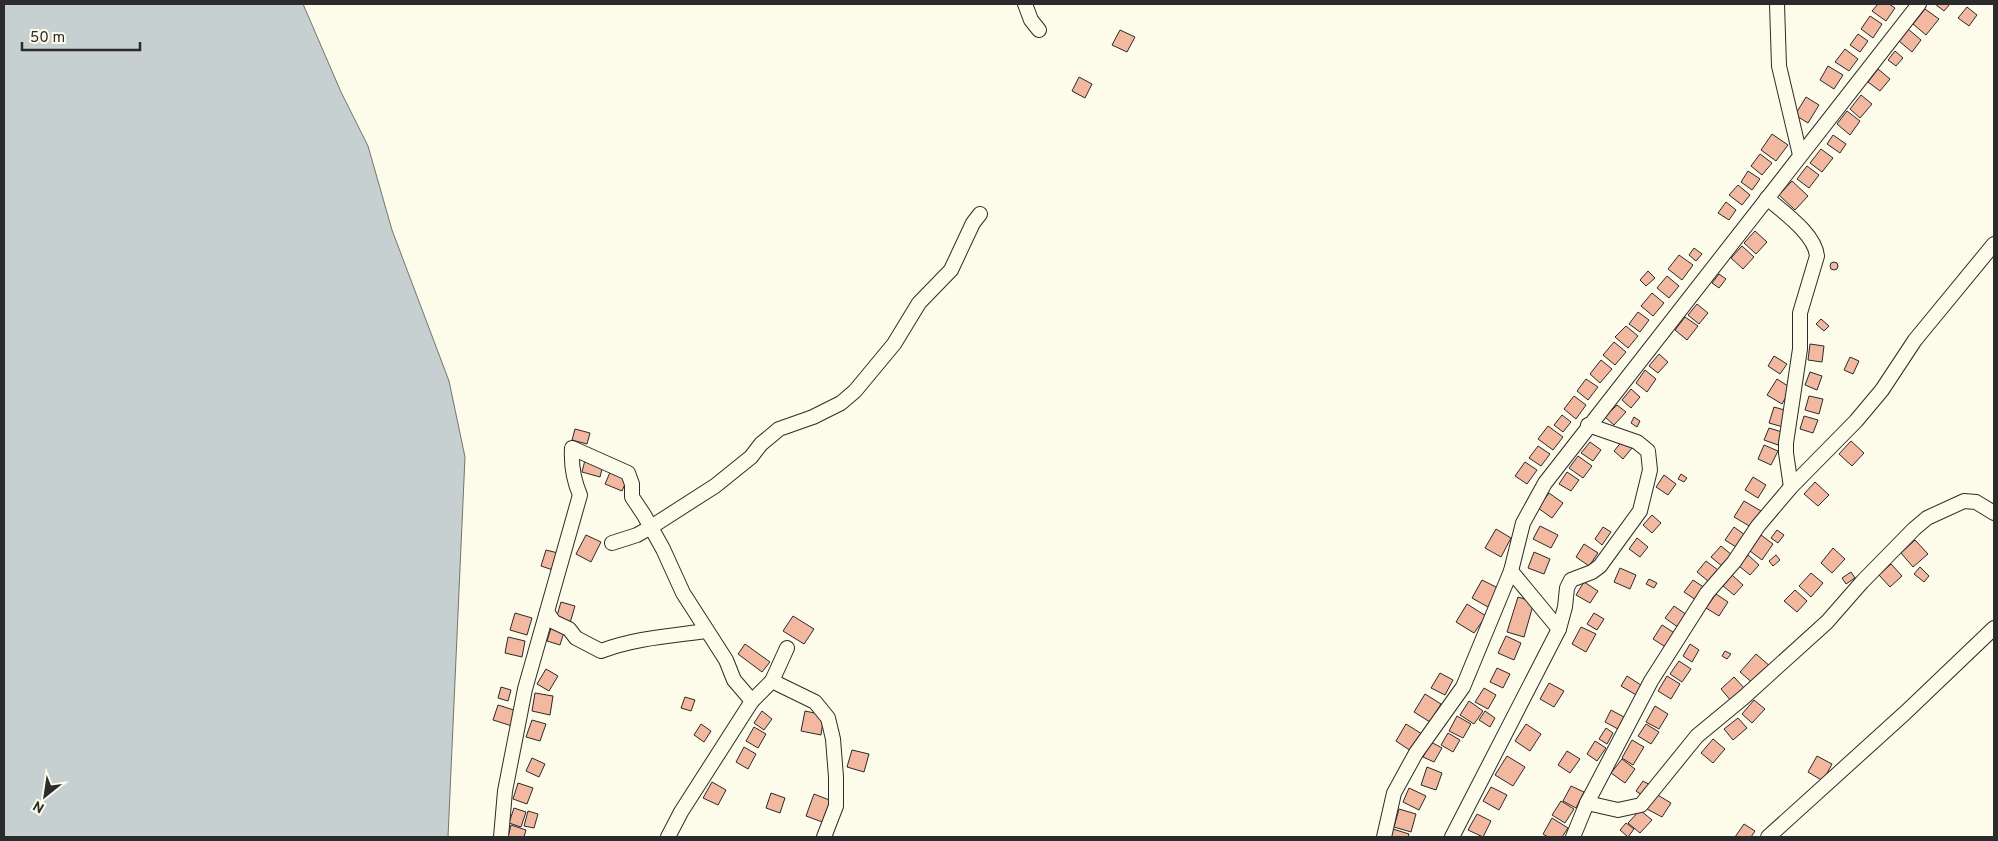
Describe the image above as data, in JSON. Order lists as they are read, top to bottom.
{
  "scale_bar": "50 m",
  "north": "bottom left"
}
